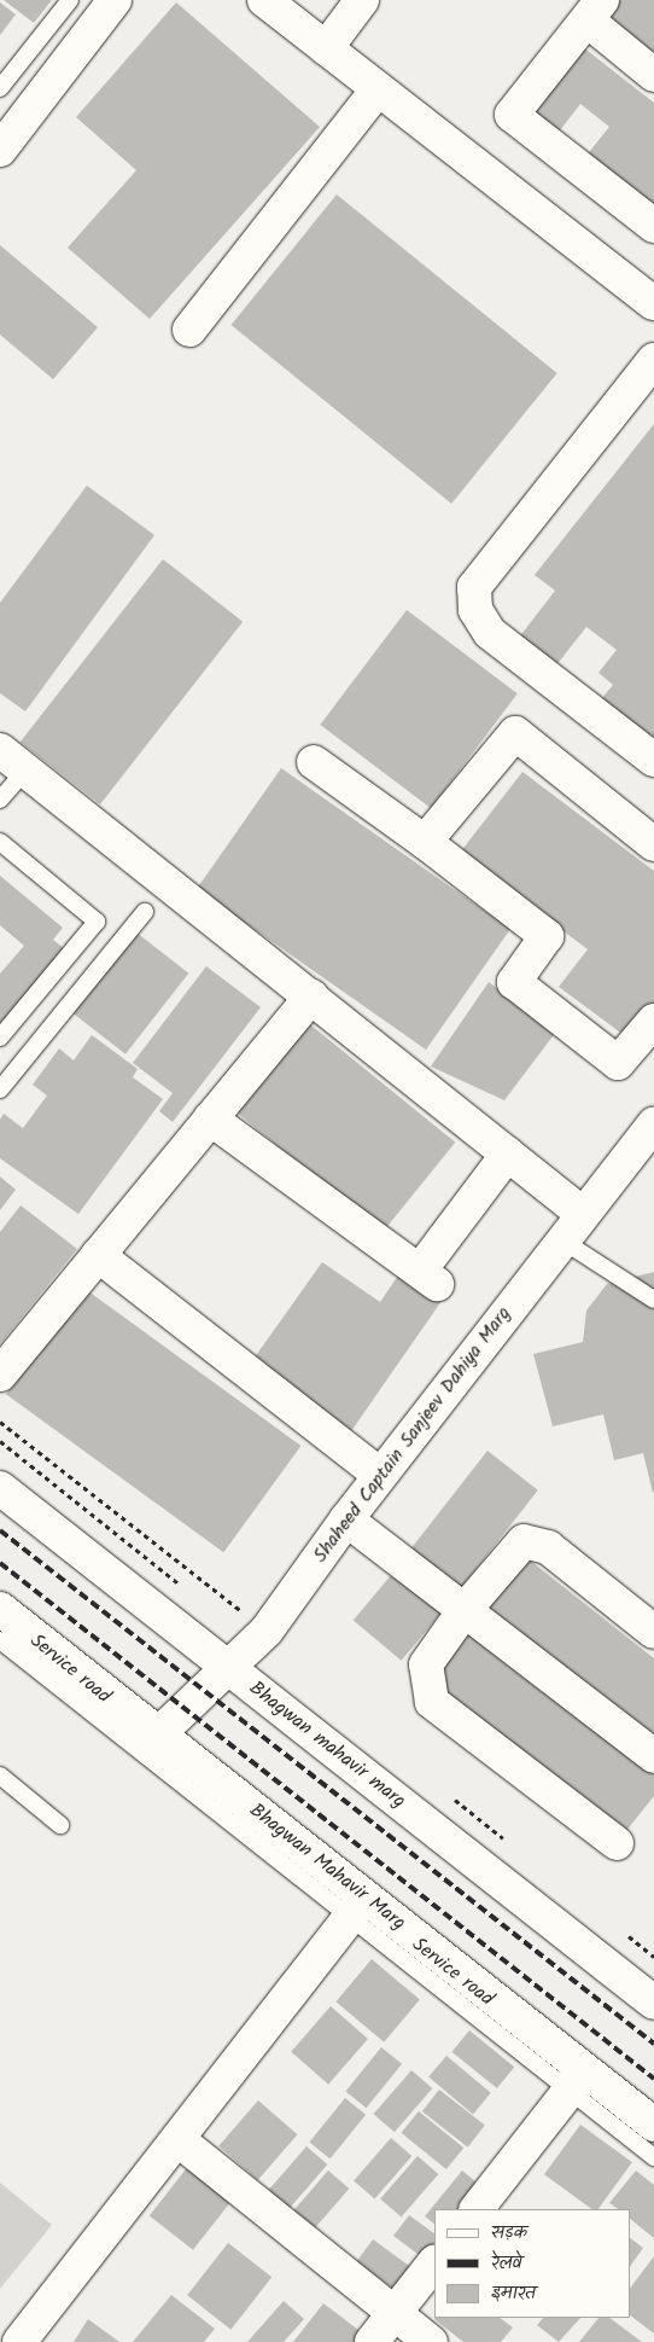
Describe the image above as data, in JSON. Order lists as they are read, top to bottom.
{
  "streets": {
    "street": ["Shaheed Captain Sanjeev Dahiya Marg", "Bhagwan mahavir marg", "Bhagwan Mahavir Marg"],
    "lane": ["Service road"]
  },
  "crossings": [
    ["Shaheed Captain Sanjeev Dahiya Marg", "Bhagwan mahavir marg"],
    ["Shaheed Captain Sanjeev Dahiya Marg", "Bhagwan Mahavir Marg"],
    ["Service road", "Bhagwan Mahavir Marg"]
  ],
  "legend": ["सड़क", "रेलवे", "इमारत"]
}
